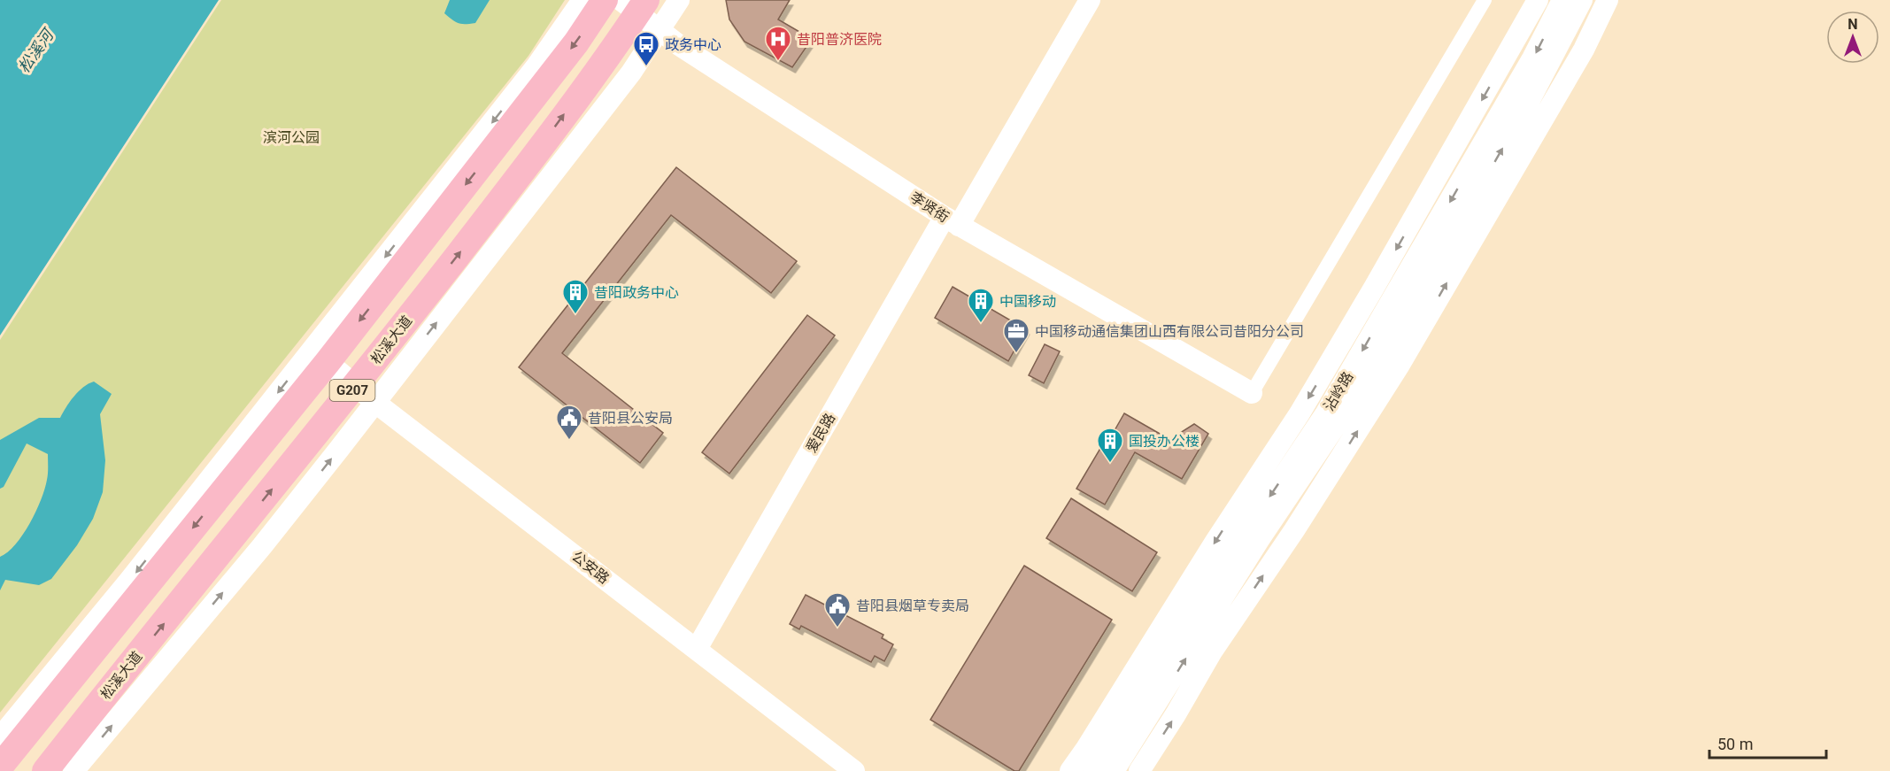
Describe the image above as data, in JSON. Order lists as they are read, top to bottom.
{
  "streets": {
    "highway": ["松溪大道", "G207"],
    "street": [
      "李贤街",
      "沾岭路",
      "爱民路",
      "公安路"
    ]
  },
  "crossings": [
    ["李贤街", "松溪大道"],
    ["李贤街", "爱民路"],
    ["松溪大道", "公安路"],
    ["G207", "公安路"],
    ["爱民路", "公安路"]
  ],
  "water": ["松溪河"],
  "parks": ["滨河公园"],
  "places": {
    "hospital": ["昔阳普济医院"],
    "bus stop": ["政务中心"],
    "building": ["昔阳政务中心", "中国移动", "国投办公楼"],
    "office": ["中国移动通信集团山西有限公司昔阳分公司"],
    "public building": ["昔阳县公安局", "昔阳县烟草专卖局"]
  },
  "scale_bar": "50 m",
  "north": "top"
}
